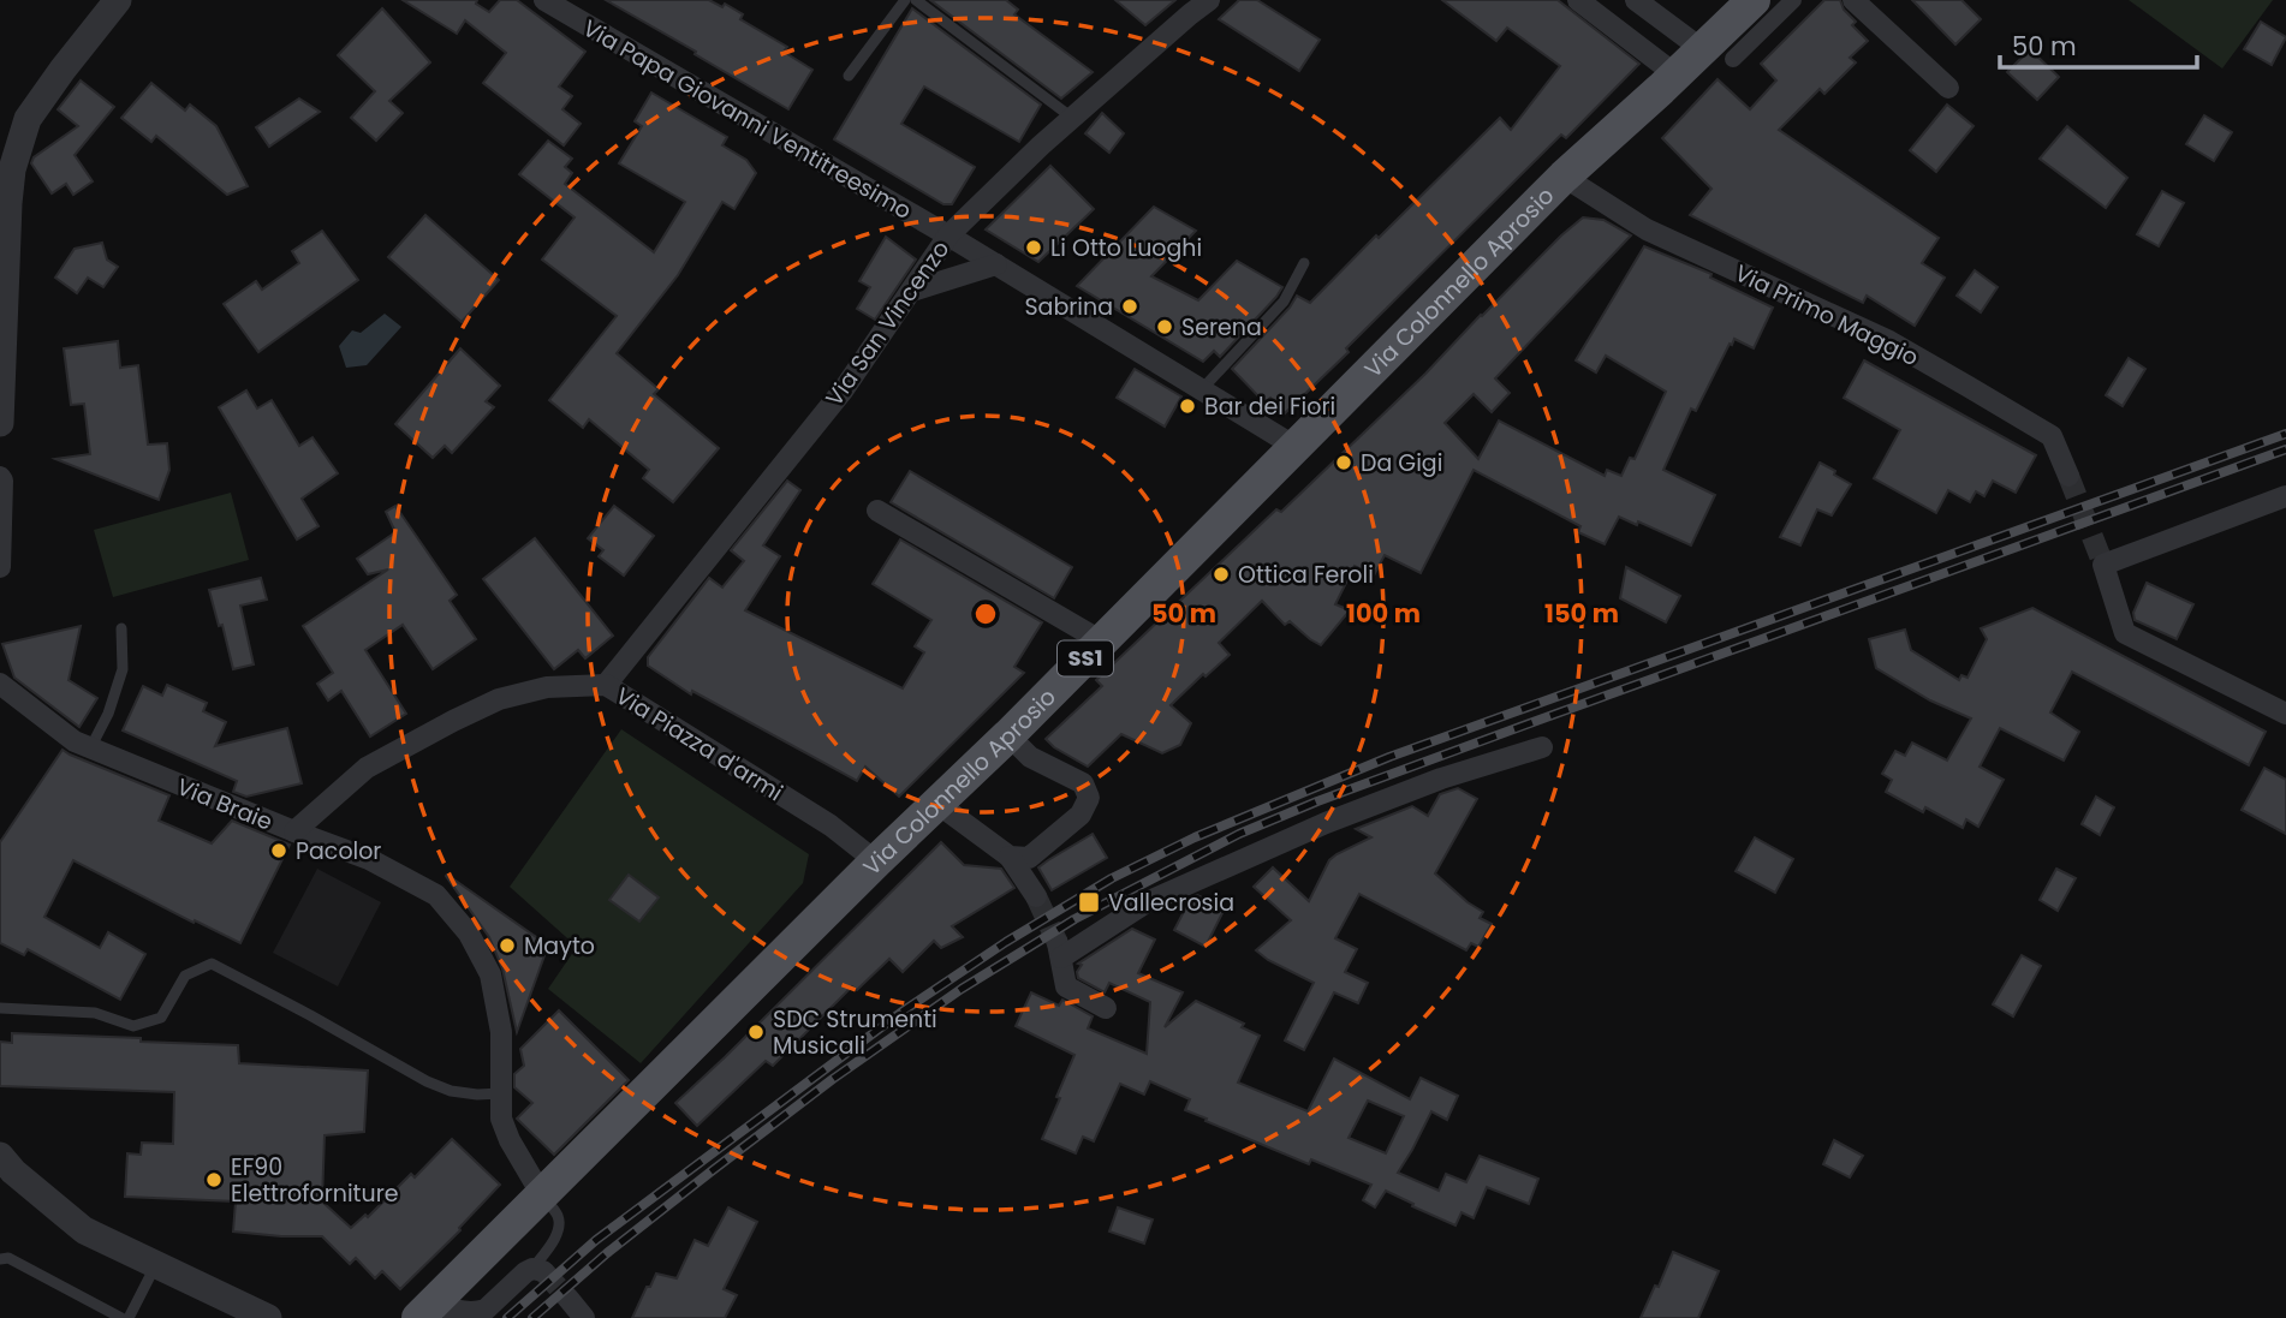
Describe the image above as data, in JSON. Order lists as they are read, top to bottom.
{
  "streets": {
    "main road": ["Via Colonnello Aprosio", "SS1"],
    "street": [
      "Via Papa Giovanni Ventitreesimo",
      "Via Primo Maggio",
      "Via San Vincenzo",
      "Via Piazza d'armi",
      "Via Braie"
    ]
  },
  "crossings": [
    ["Via Papa Giovanni Ventitreesimo", "Via Colonnello Aprosio"],
    ["Via Papa Giovanni Ventitreesimo", "Via San Vincenzo"],
    ["Via Colonnello Aprosio", "Via Primo Maggio"],
    ["Via Colonnello Aprosio", "Via Piazza d'armi"],
    ["Via Colonnello Aprosio", "Via Braie"],
    ["Via San Vincenzo", "Via Piazza d'armi"],
    ["Via Piazza d'armi", "Via Braie"]
  ],
  "places": {
    "other": [
      "Li Otto Luoghi",
      "Sabrina",
      "Serena",
      "Bar dei Fiori",
      "Da Gigi",
      "Ottica Feroli",
      "Pacolor",
      "Mayto",
      "SDC Strumenti Musicali",
      "EF90 Elettroforniture"
    ],
    "transit": ["Vallecrosia"]
  },
  "scale_bar": "50 m",
  "rings": ["50 m", "100 m", "150 m"]
}
